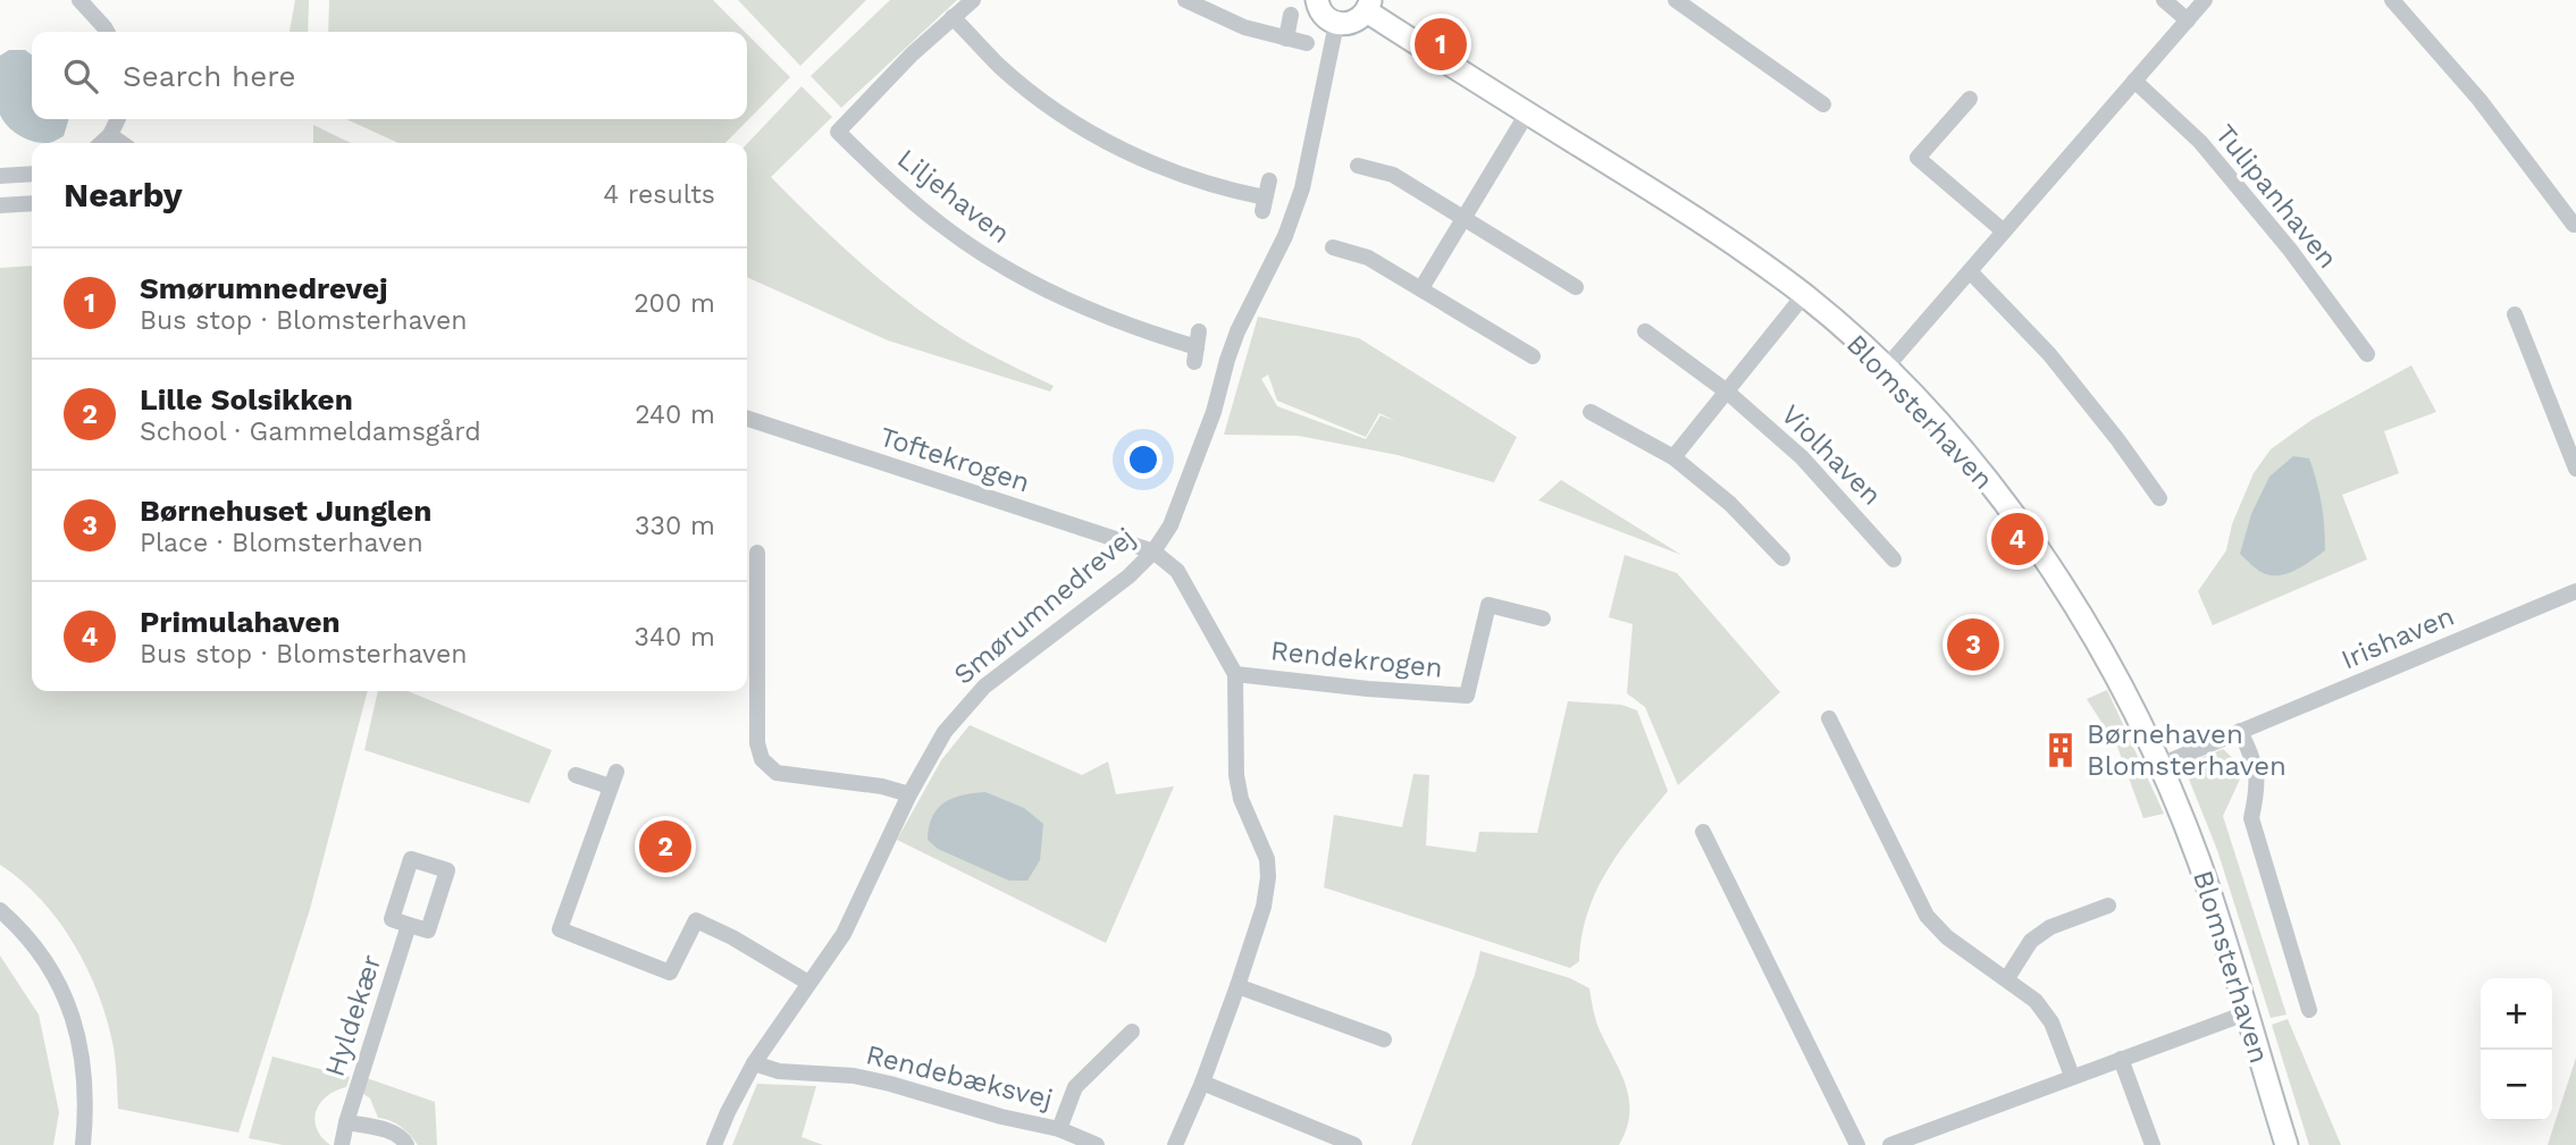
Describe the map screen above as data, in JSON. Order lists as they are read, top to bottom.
{
  "streets": {
    "street": [
      "Liljehaven",
      "Tulipanhaven",
      "Blomsterhaven",
      "Violhaven",
      "Toftekrogen",
      "Smørumnedrevej",
      "Irishaven",
      "Rendekrogen",
      "Hyldekær",
      "Rendebæksvej"
    ]
  },
  "crossings": [
    ["Blomsterhaven", "Irishaven"],
    ["Toftekrogen", "Smørumnedrevej"],
    ["Smørumnedrevej", "Rendebæksvej"]
  ],
  "places": {
    "building": ["Børnehaven Blomsterhaven"]
  },
  "page": {
    "pins": [
      "1",
      "4",
      "3",
      "2"
    ],
    "search": "Search here",
    "heading": ["Nearby", "4 results"],
    "list": [
      {
        "mark": "1",
        "name": "Smørumnedrevej",
        "note": "Bus stop · Blomsterhaven",
        "value": "200 m"
      },
      {
        "mark": "2",
        "name": "Lille Solsikken",
        "note": "School · Gammeldamsgård",
        "value": "240 m"
      },
      {
        "mark": "3",
        "name": "Børnehuset Junglen",
        "note": "Place · Blomsterhaven",
        "value": "330 m"
      },
      {
        "mark": "4",
        "name": "Primulahaven",
        "note": "Bus stop · Blomsterhaven",
        "value": "340 m"
      }
    ],
    "map_buttons": ["+", "−"]
  }
}
